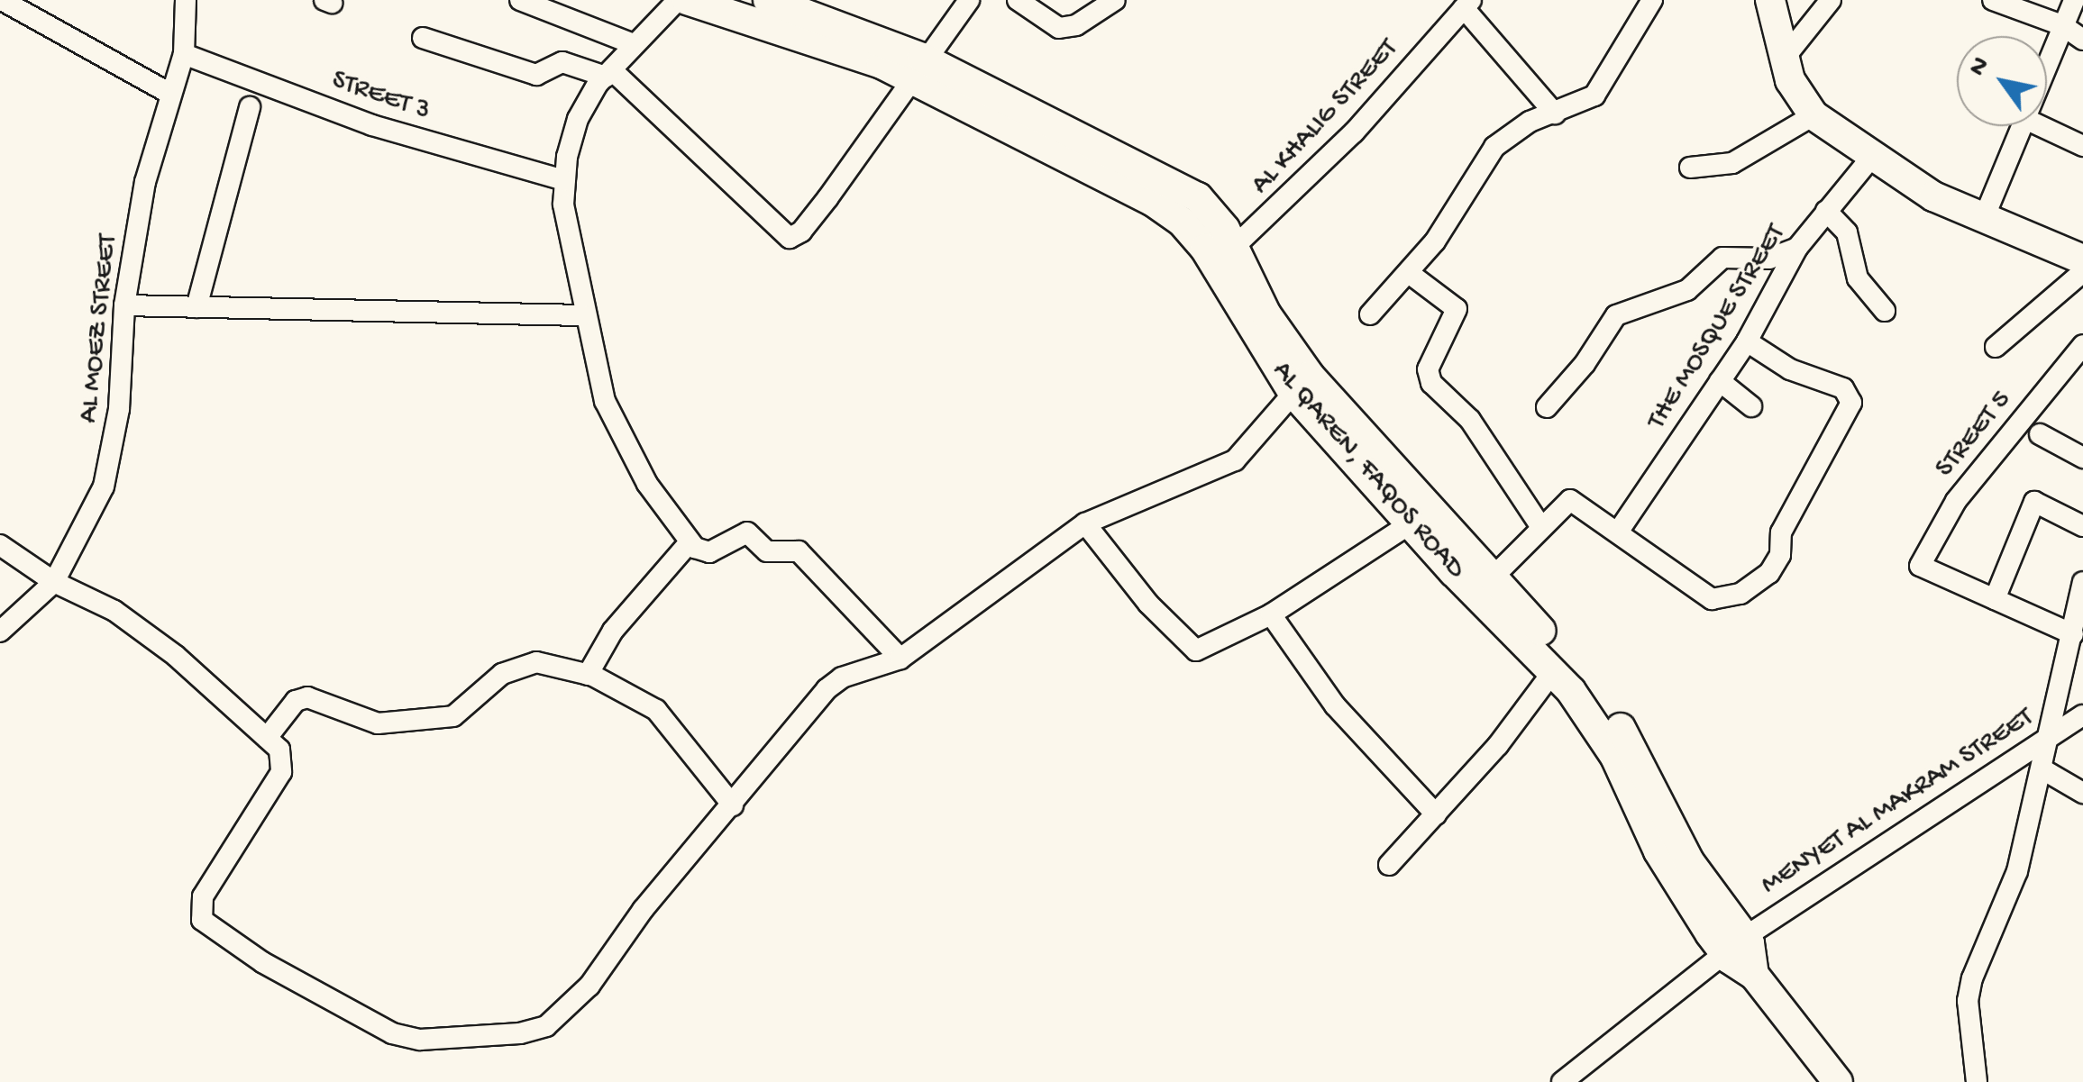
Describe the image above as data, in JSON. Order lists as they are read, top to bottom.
{
  "streets": {
    "main road": ["AL QAREN, FAQOS ROAD"],
    "street": [
      "STREET 3",
      "AL KHALIG STREET",
      "THE MOSQUE STREET",
      "AL MOEZ STREET",
      "STREET 5",
      "MENYET AL MAKRAM STREET"
    ]
  },
  "crossings": [
    ["STREET 3", "AL MOEZ STREET"],
    ["AL KHALIG STREET", "AL QAREN, FAQOS ROAD"],
    ["AL QAREN, FAQOS ROAD", "MENYET AL MAKRAM STREET"]
  ],
  "north": "top left"
}
